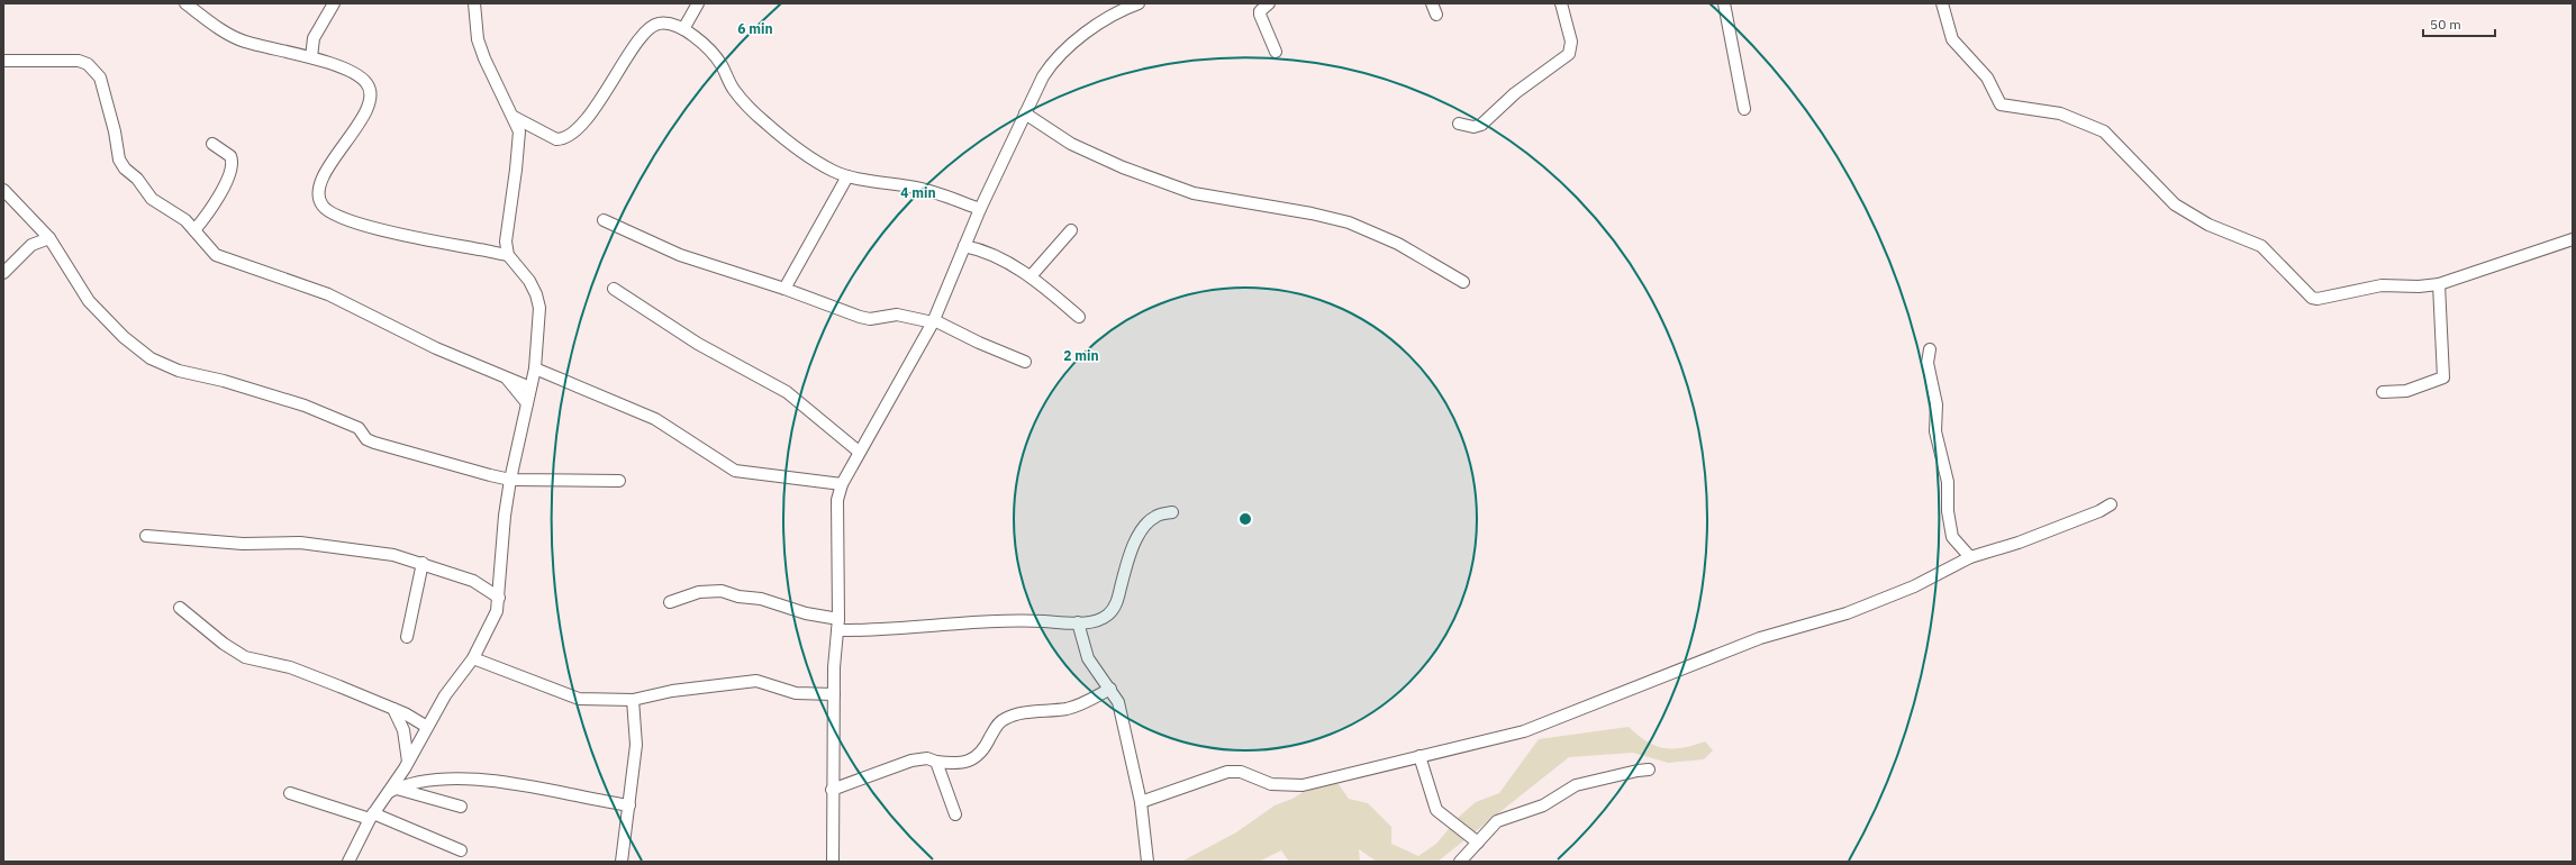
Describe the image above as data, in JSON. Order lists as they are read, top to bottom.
{
  "scale_bar": "50 m",
  "rings": ["6 min", "4 min", "2 min"]
}
